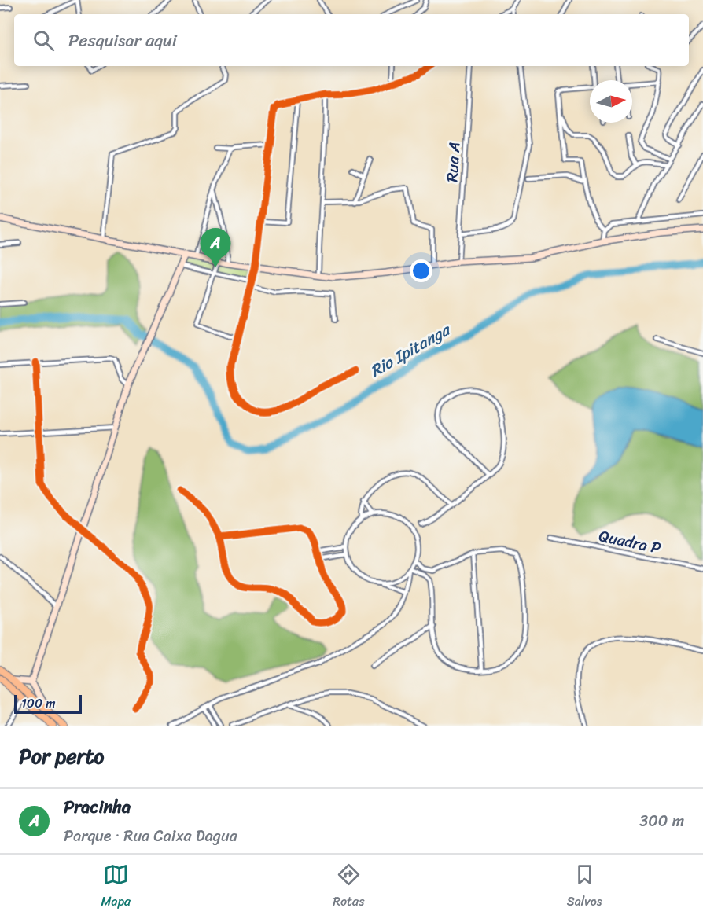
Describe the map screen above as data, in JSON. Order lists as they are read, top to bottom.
{
  "streets": {
    "street": ["Rua A", "Quadra P"]
  },
  "water": ["Rio Ipitanga"],
  "scale_bar": "100 m",
  "north": "right",
  "page": {
    "search": "Pesquisar aqui",
    "pins": "A",
    "scale": "100 m",
    "heading": "Por perto",
    "list": [
      {
        "mark": "A",
        "name": "Pracinha",
        "note": "Parque · Rua Caixa Dagua",
        "value": "300 m"
      }
    ],
    "nav": ["Mapa", "Rotas", "Salvos"]
  }
}
